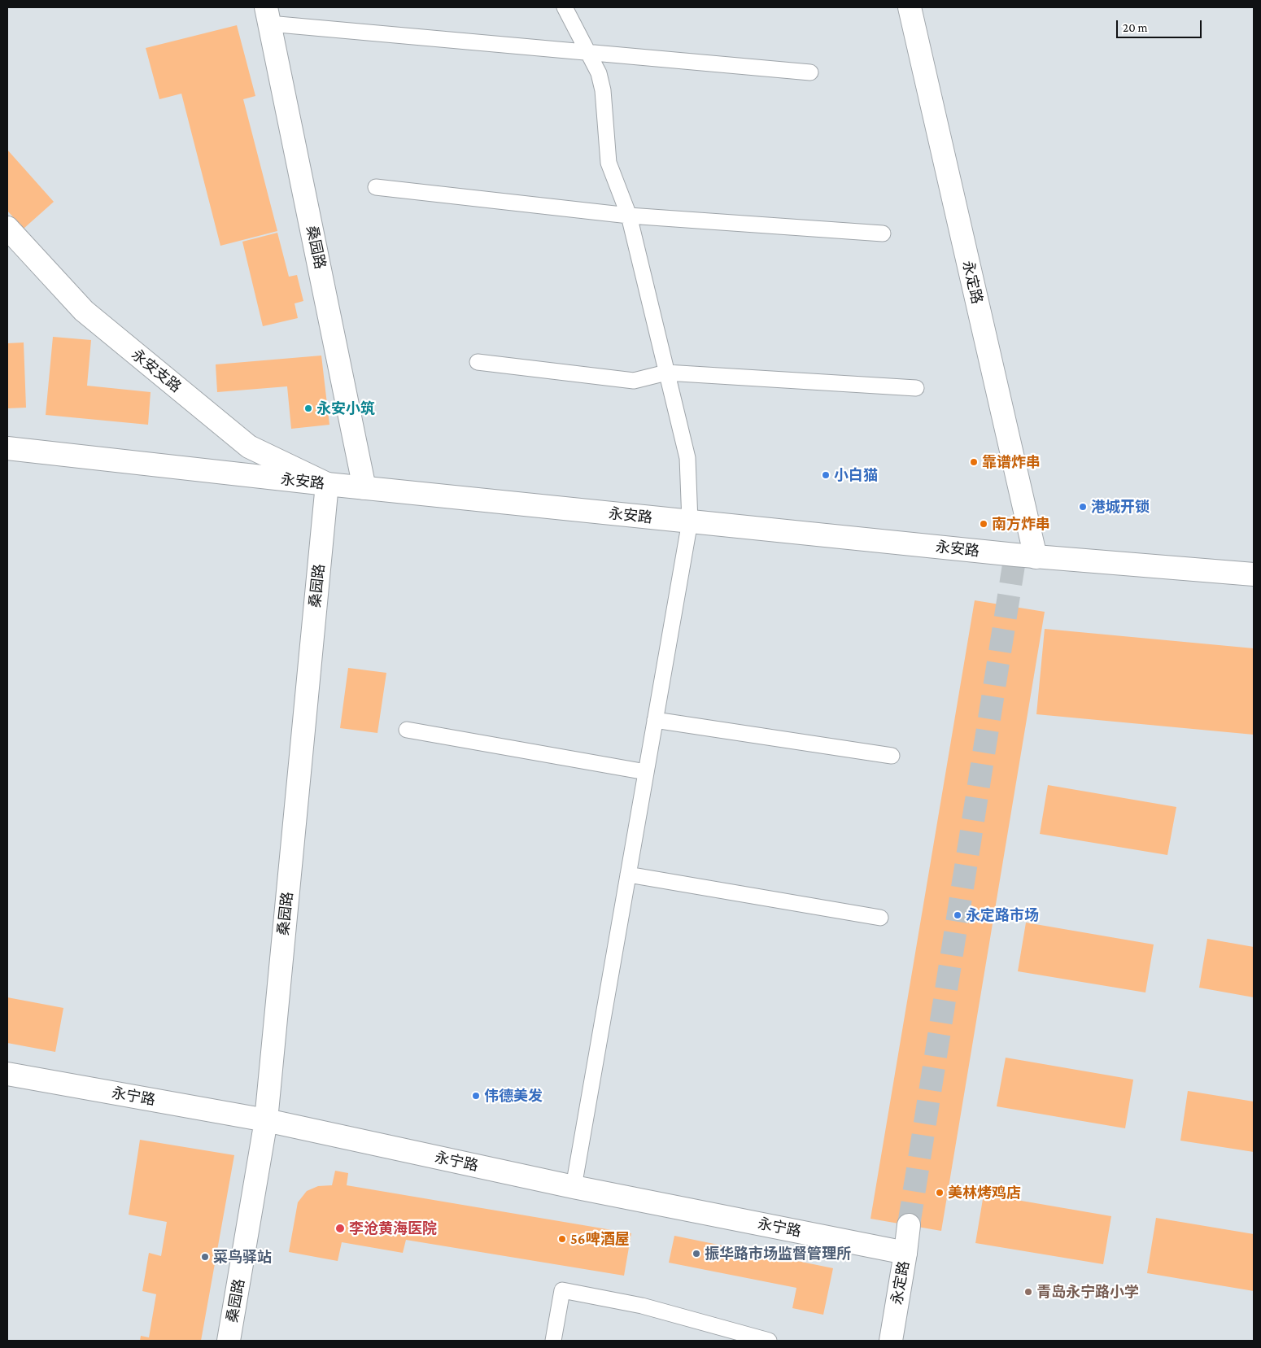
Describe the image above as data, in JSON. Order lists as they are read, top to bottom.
{
  "streets": {
    "street": [
      "桑园路",
      "永定路",
      "永安支路",
      "永安路",
      "永宁路"
    ]
  },
  "crossings": [
    ["桑园路", "永安支路"],
    ["桑园路", "永安路"],
    ["桑园路", "永宁路"],
    ["永定路", "永安路"],
    ["永定路", "永宁路"],
    ["永安支路", "永安路"]
  ],
  "places": [
    "永安小筑",
    "靠谱炸串",
    "小白猫",
    "港城开锁",
    "南方炸串",
    "永定路市场",
    "伟德美发",
    "美林烤鸡店",
    "李沧黄海医院",
    "56啤酒屋",
    "振华路市场监督管理所",
    "菜鸟驿站",
    "青岛永宁路小学"
  ],
  "scale_bar": "20 m"
}
